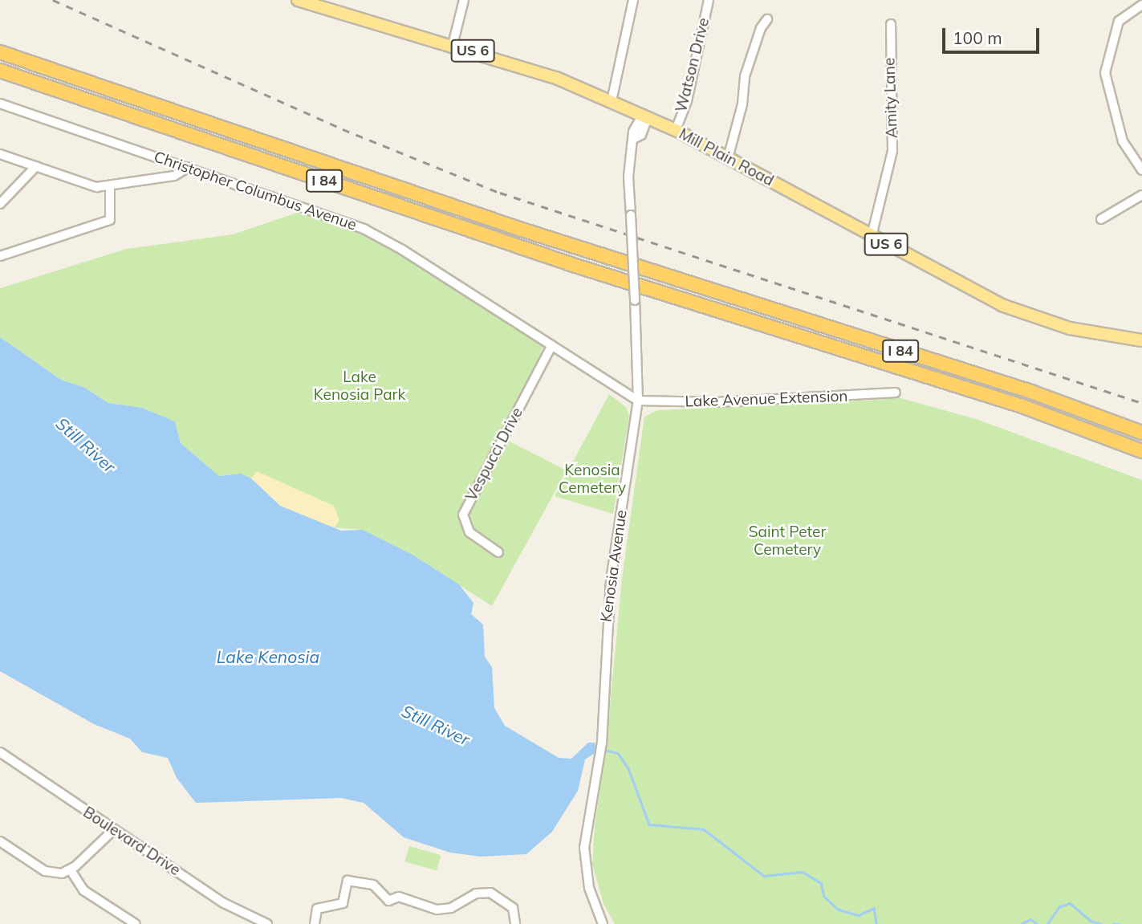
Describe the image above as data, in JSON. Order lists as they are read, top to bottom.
{
  "streets": {
    "highway": ["I 84"],
    "main road": ["US 6", "Mill Plain Road"],
    "street": [
      "Watson Drive",
      "Amity Lane",
      "Christopher Columbus Avenue",
      "Lake Avenue Extension",
      "Vespucci Drive",
      "Kenosia Avenue",
      "Boulevard Drive"
    ]
  },
  "crossings": [
    ["Watson Drive", "Mill Plain Road"],
    ["Amity Lane", "Mill Plain Road"],
    ["Mill Plain Road", "Kenosia Avenue"],
    ["Christopher Columbus Avenue", "Lake Avenue Extension"],
    ["Christopher Columbus Avenue", "Vespucci Drive"],
    ["Christopher Columbus Avenue", "Kenosia Avenue"],
    ["Lake Avenue Extension", "Kenosia Avenue"]
  ],
  "water": ["Still River", "Lake Kenosia"],
  "parks": ["Lake Kenosia Park", "Kenosia Cemetery", "Saint Peter Cemetery"],
  "scale_bar": "100 m"
}
